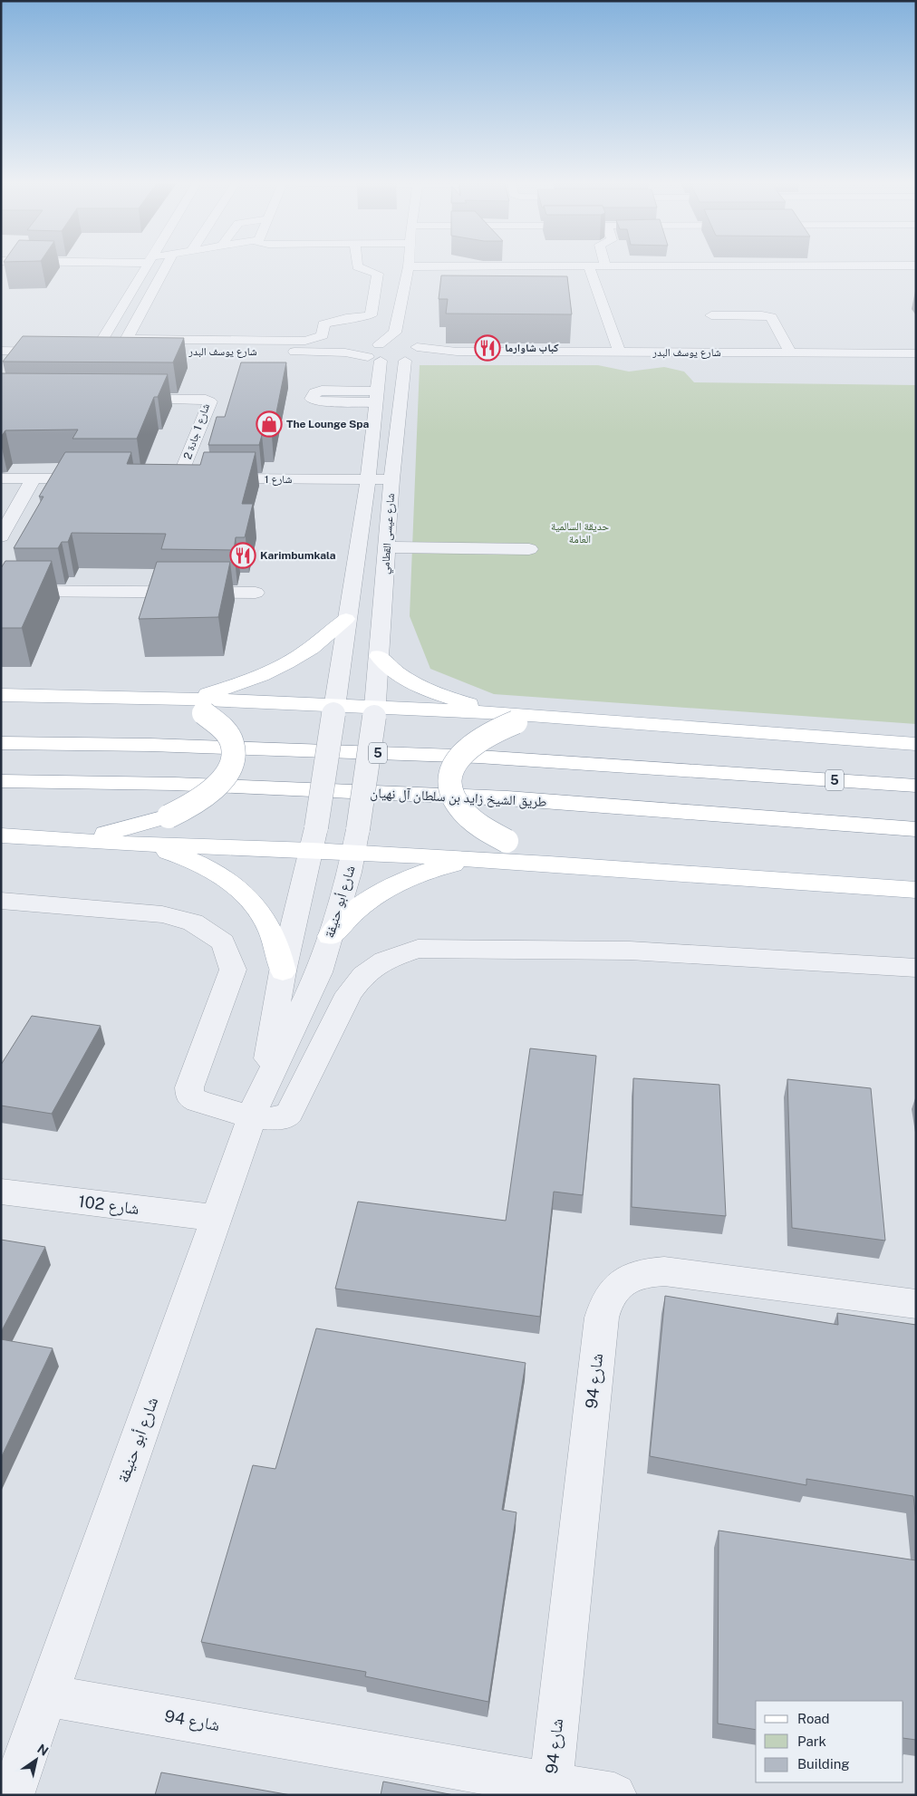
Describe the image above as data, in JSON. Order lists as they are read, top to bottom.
{
  "streets": {
    "main road": ["5", "طريق الشيخ زايد بن سلطان آل نهيان"],
    "street": [
      "شارع يوسف البدر",
      "شارع 1 جادة 2",
      "شارع 1",
      "شارع عيسى القطامي",
      "شارع أبو حنيفة",
      "شارع 102",
      "شارع 94"
    ]
  },
  "crossings": [
    ["شارع يوسف البدر", "شارع عيسى القطامي"],
    ["شارع 1 جادة 2", "شارع 1"],
    ["شارع 1", "شارع عيسى القطامي"],
    ["شارع عيسى القطامي", "شارع أبو حنيفة"],
    ["شارع أبو حنيفة", "شارع 102"],
    ["شارع أبو حنيفة", "شارع 94"]
  ],
  "parks": ["حديقة السالمية العامة"],
  "places": {
    "restaurant": ["كباب شاوارما", "Karimbumkala"],
    "shop": ["The Lounge Spa"]
  },
  "legend": ["Road", "Park", "Building"],
  "north": "top right"
}
